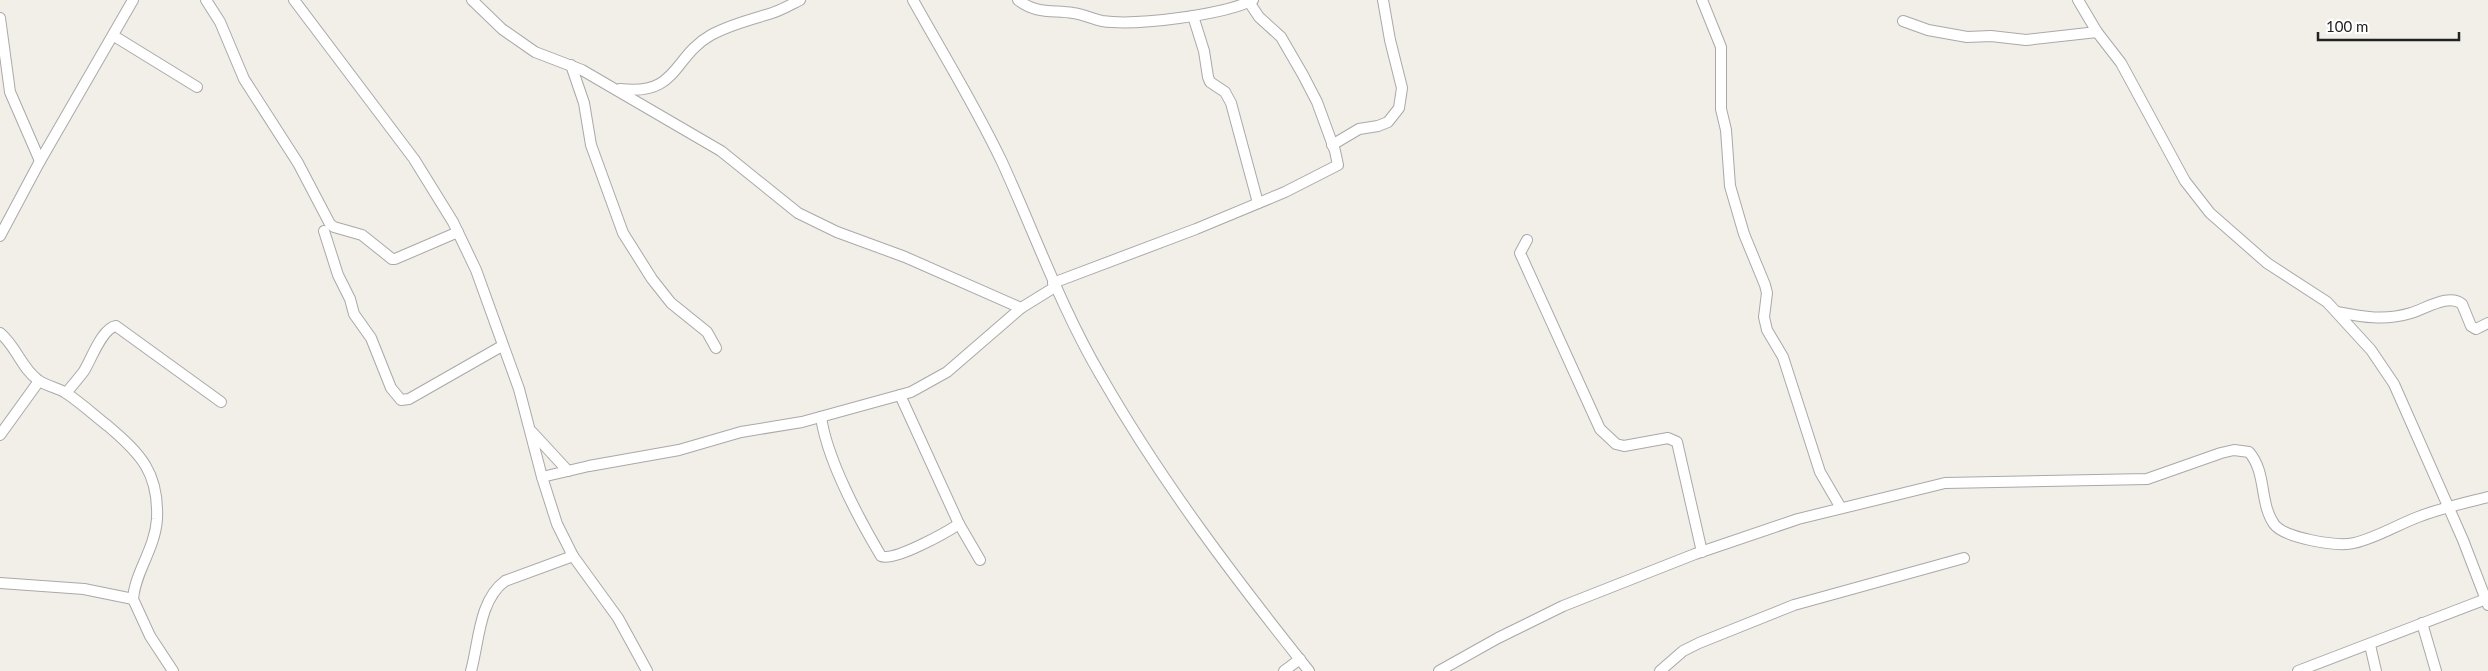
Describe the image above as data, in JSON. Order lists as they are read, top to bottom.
{
  "scale_bar": "100 m"
}
